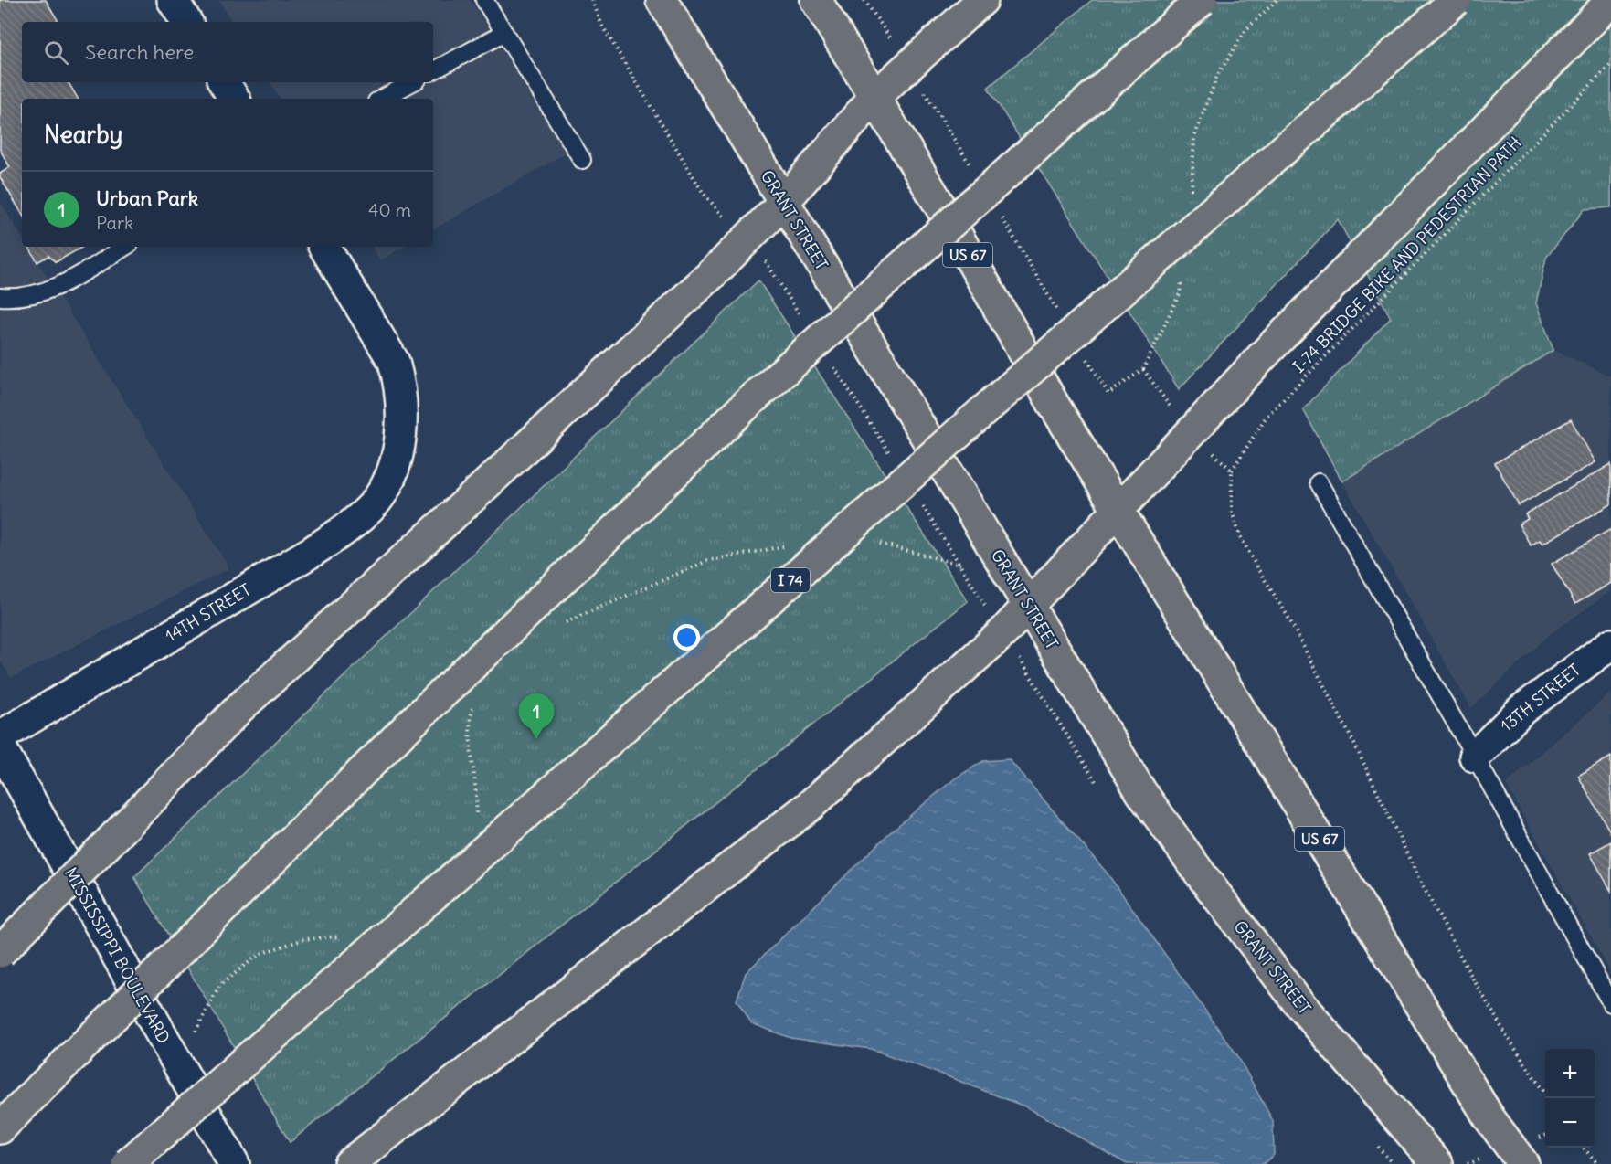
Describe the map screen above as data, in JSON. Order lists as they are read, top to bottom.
{
  "streets": {
    "main road": ["GRANT STREET", "US 67", "I 74"],
    "street": ["14TH STREET", "13TH STREET", "MISSISSIPPI BOULEVARD"],
    "path": ["I-74 BRIDGE BIKE AND PEDESTRIAN PATH"]
  },
  "page": {
    "search": "Search here",
    "heading": "Nearby",
    "list": [
      {
        "mark": "1",
        "name": "Urban Park",
        "note": "Park",
        "value": "40 m"
      }
    ],
    "pins": "1",
    "map_buttons": ["+", "−"]
  }
}
